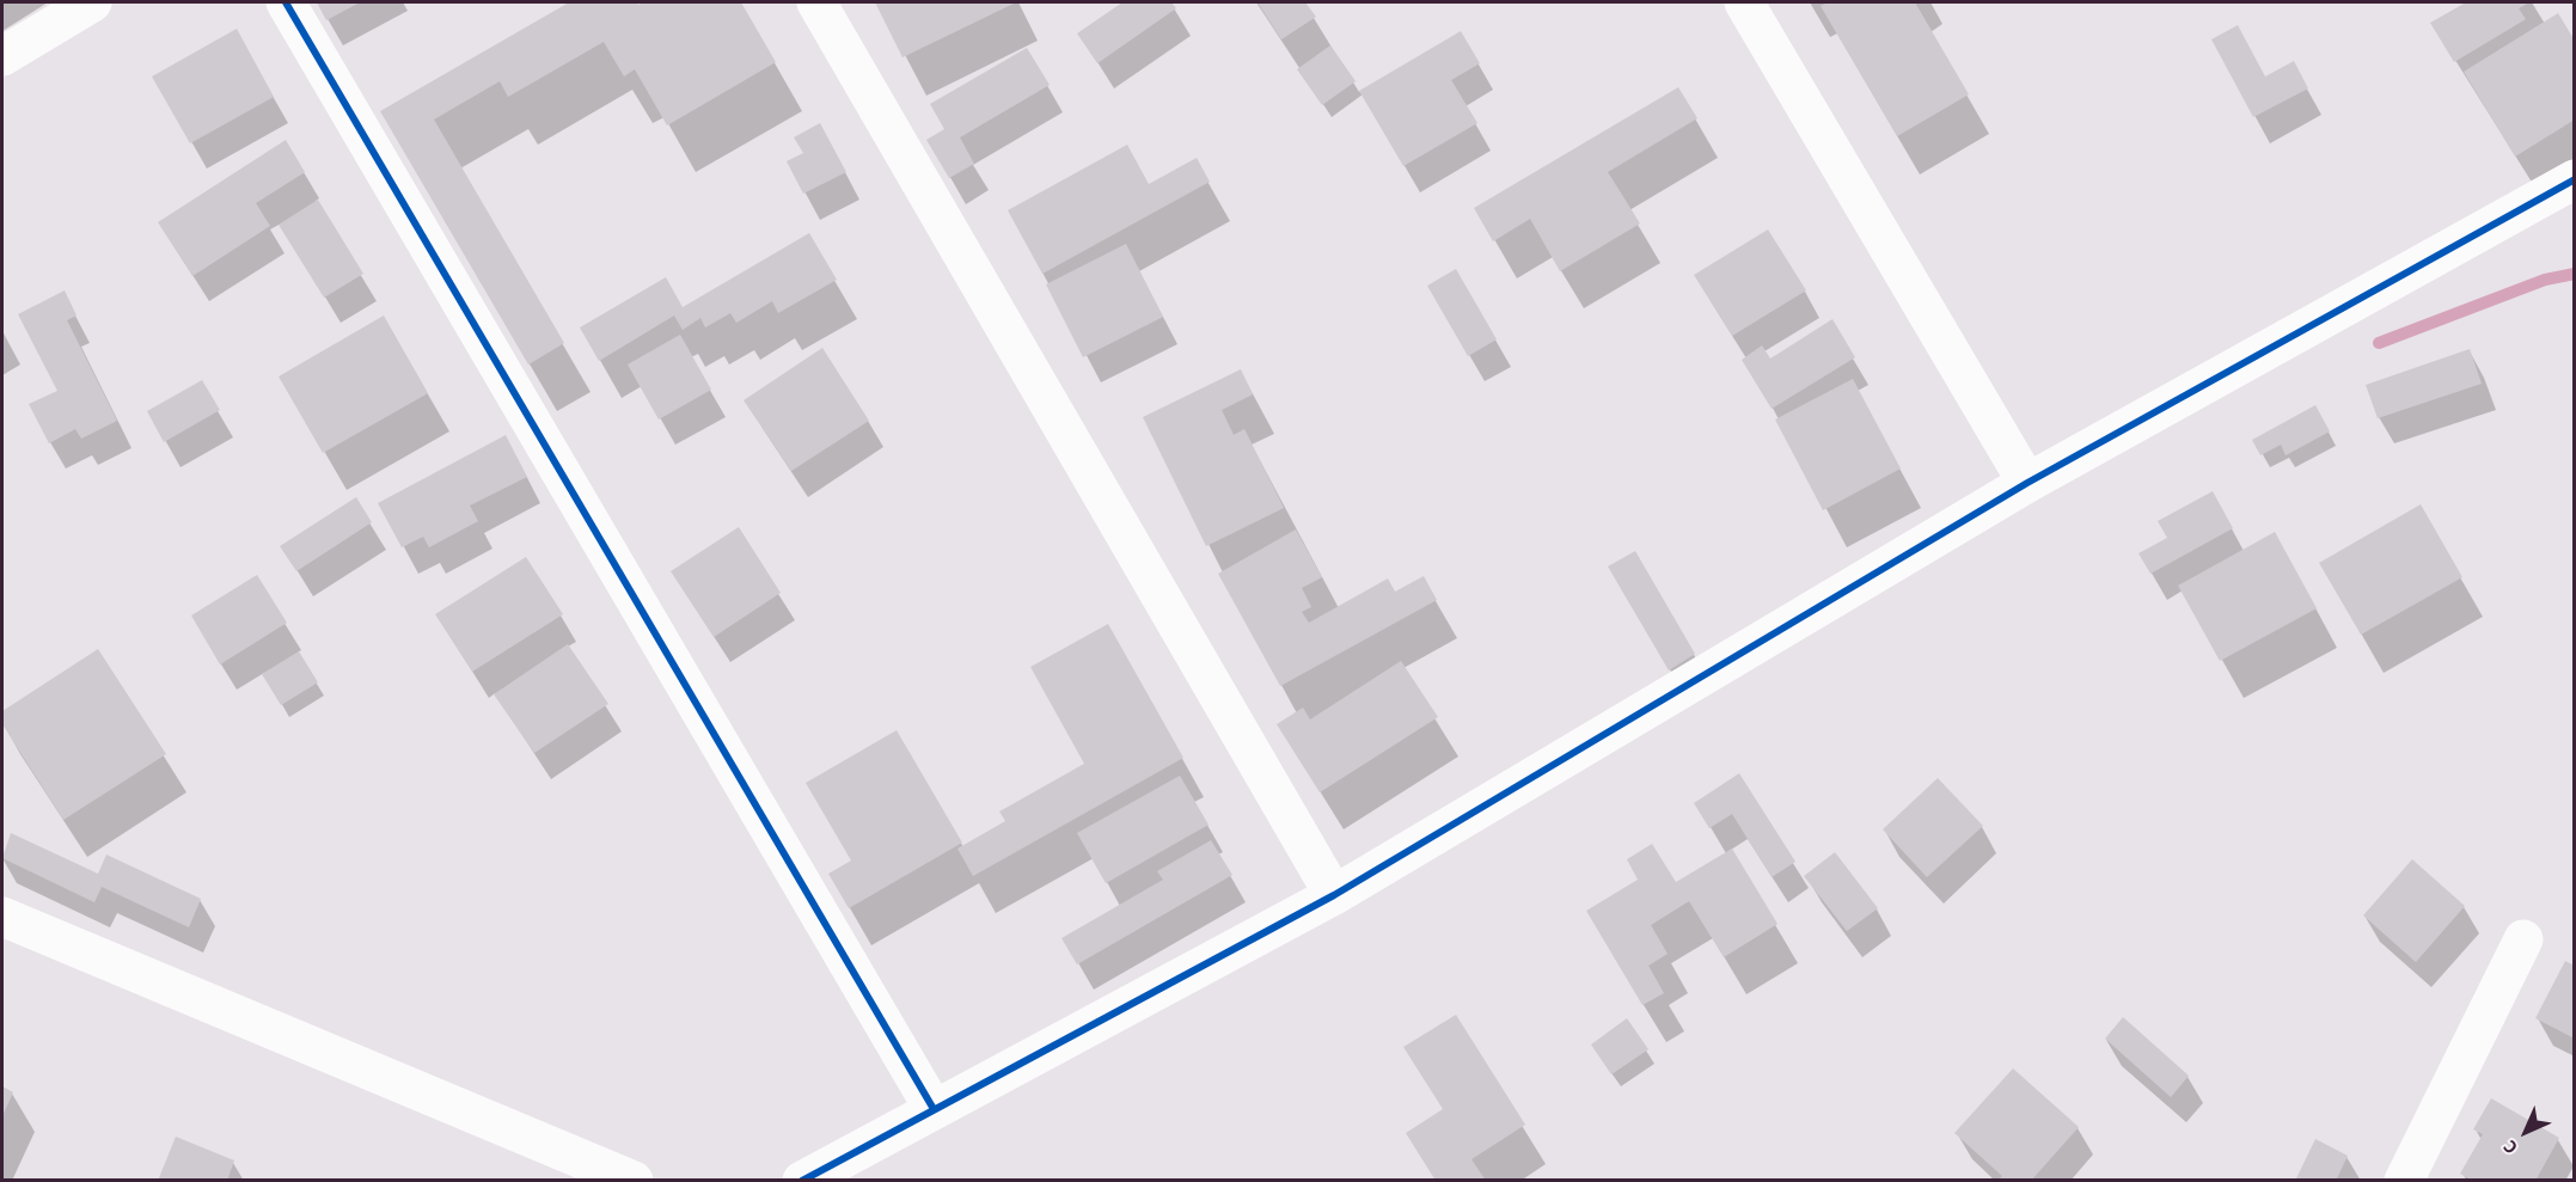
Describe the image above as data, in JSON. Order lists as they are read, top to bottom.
{
  "north": "bottom left"
}
